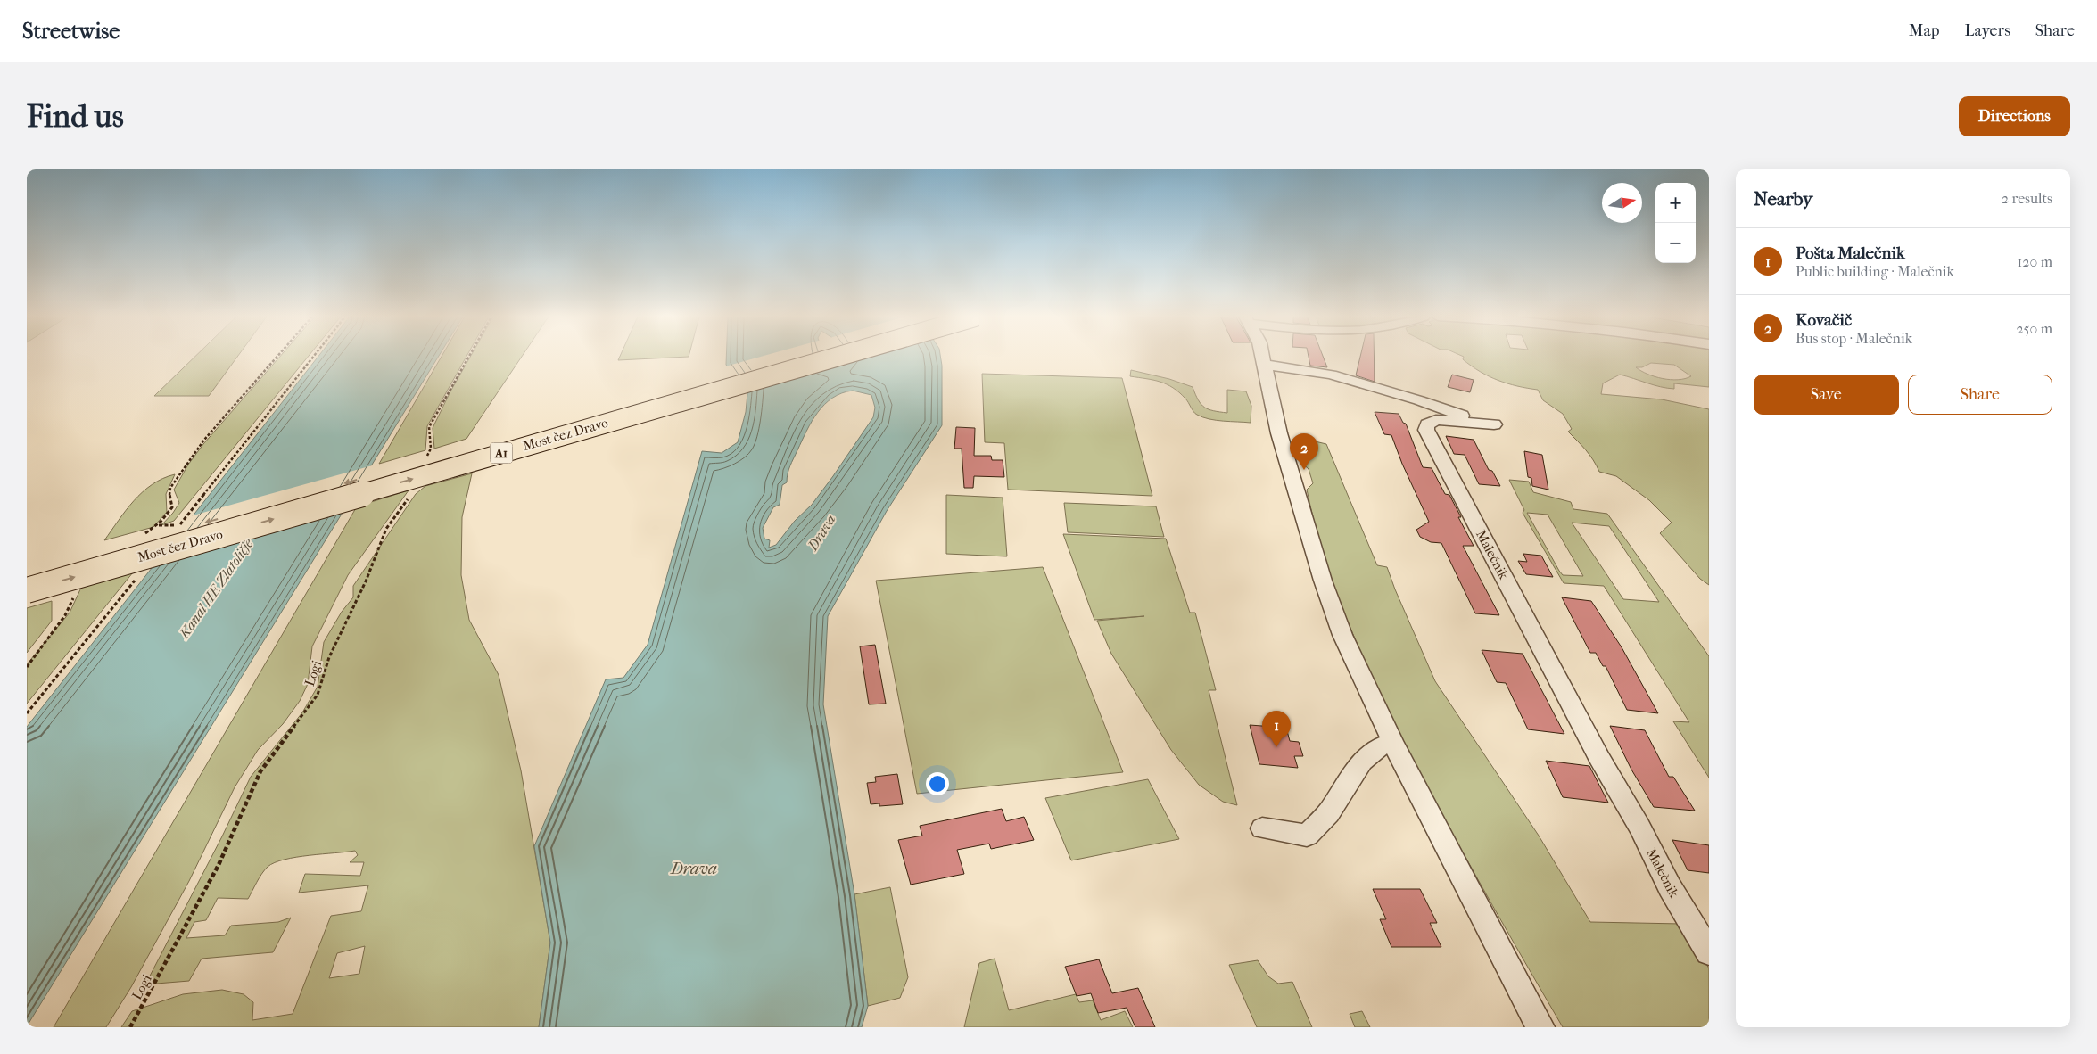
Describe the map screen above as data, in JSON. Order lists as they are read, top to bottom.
{
  "streets": {
    "highway": ["Most čez Dravo", "A1"],
    "street": ["Malečnik"],
    "path": ["Logi"]
  },
  "water": ["Drava", "Kanal HE Zlatoličje"],
  "north": "right",
  "page": {
    "header": "Streetwise",
    "nav": ["Map", "Layers", "Share"],
    "buttons": [
      "Directions",
      ["Save", "Share"]
    ],
    "title": "Find us",
    "heading": ["Nearby", "2 results"],
    "map_buttons": ["+", "−"],
    "list": [
      {
        "mark": "1",
        "name": "Pošta Malečnik",
        "note": "Public building · Malečnik",
        "value": "120 m"
      },
      {
        "mark": "2",
        "name": "Kovačič",
        "note": "Bus stop · Malečnik",
        "value": "250 m"
      }
    ],
    "pins": ["2", "1"]
  }
}
